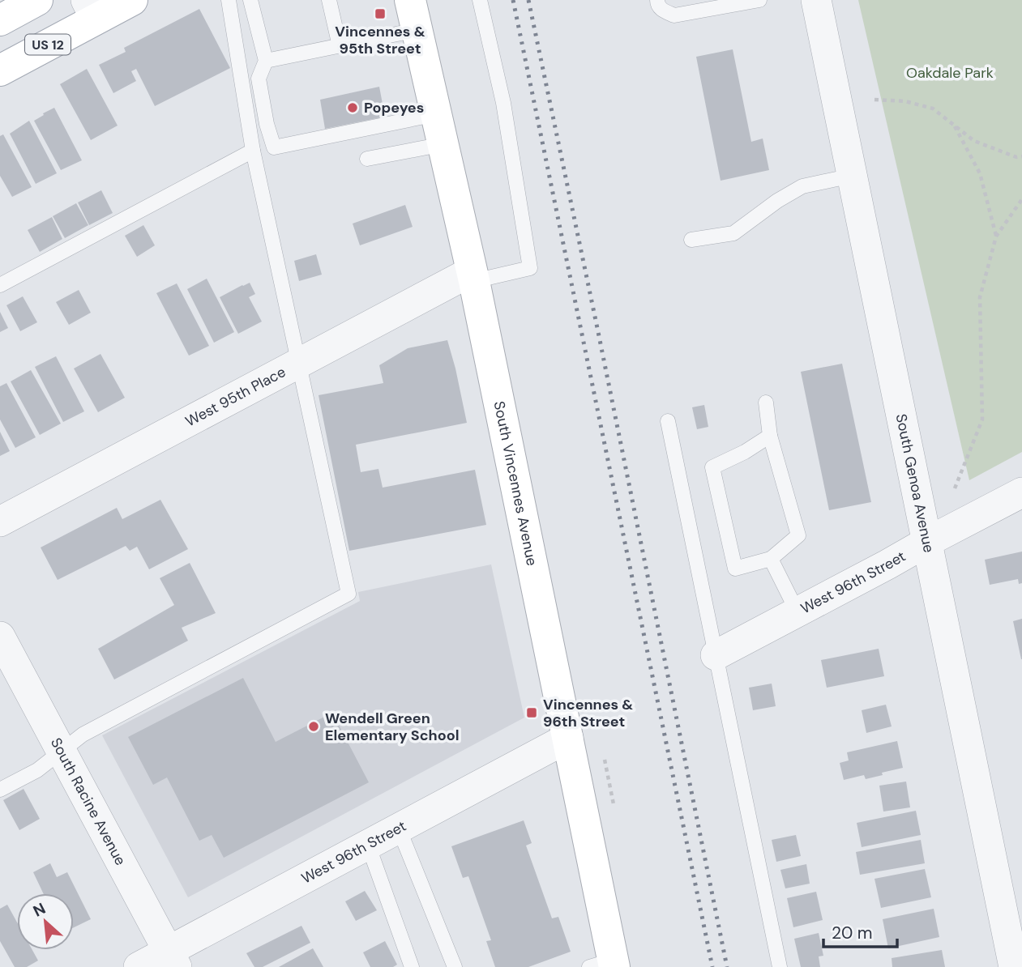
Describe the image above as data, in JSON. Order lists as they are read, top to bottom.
{
  "streets": {
    "main road": ["US 12", "South Vincennes Avenue"],
    "street": [
      "West 95th Place",
      "South Genoa Avenue",
      "West 96th Street",
      "South Racine Avenue"
    ]
  },
  "crossings": [
    ["West 95th Place", "South Vincennes Avenue"],
    ["South Vincennes Avenue", "West 96th Street"],
    ["South Genoa Avenue", "West 96th Street"],
    ["West 96th Street", "South Racine Avenue"]
  ],
  "parks": ["Oakdale Park"],
  "places": {
    "transit": ["Vincennes & 95th Street", "Vincennes & 96th Street"],
    "other": ["Popeyes", "Wendell Green Elementary School"]
  },
  "scale_bar": "20 m",
  "north": "top left"
}
